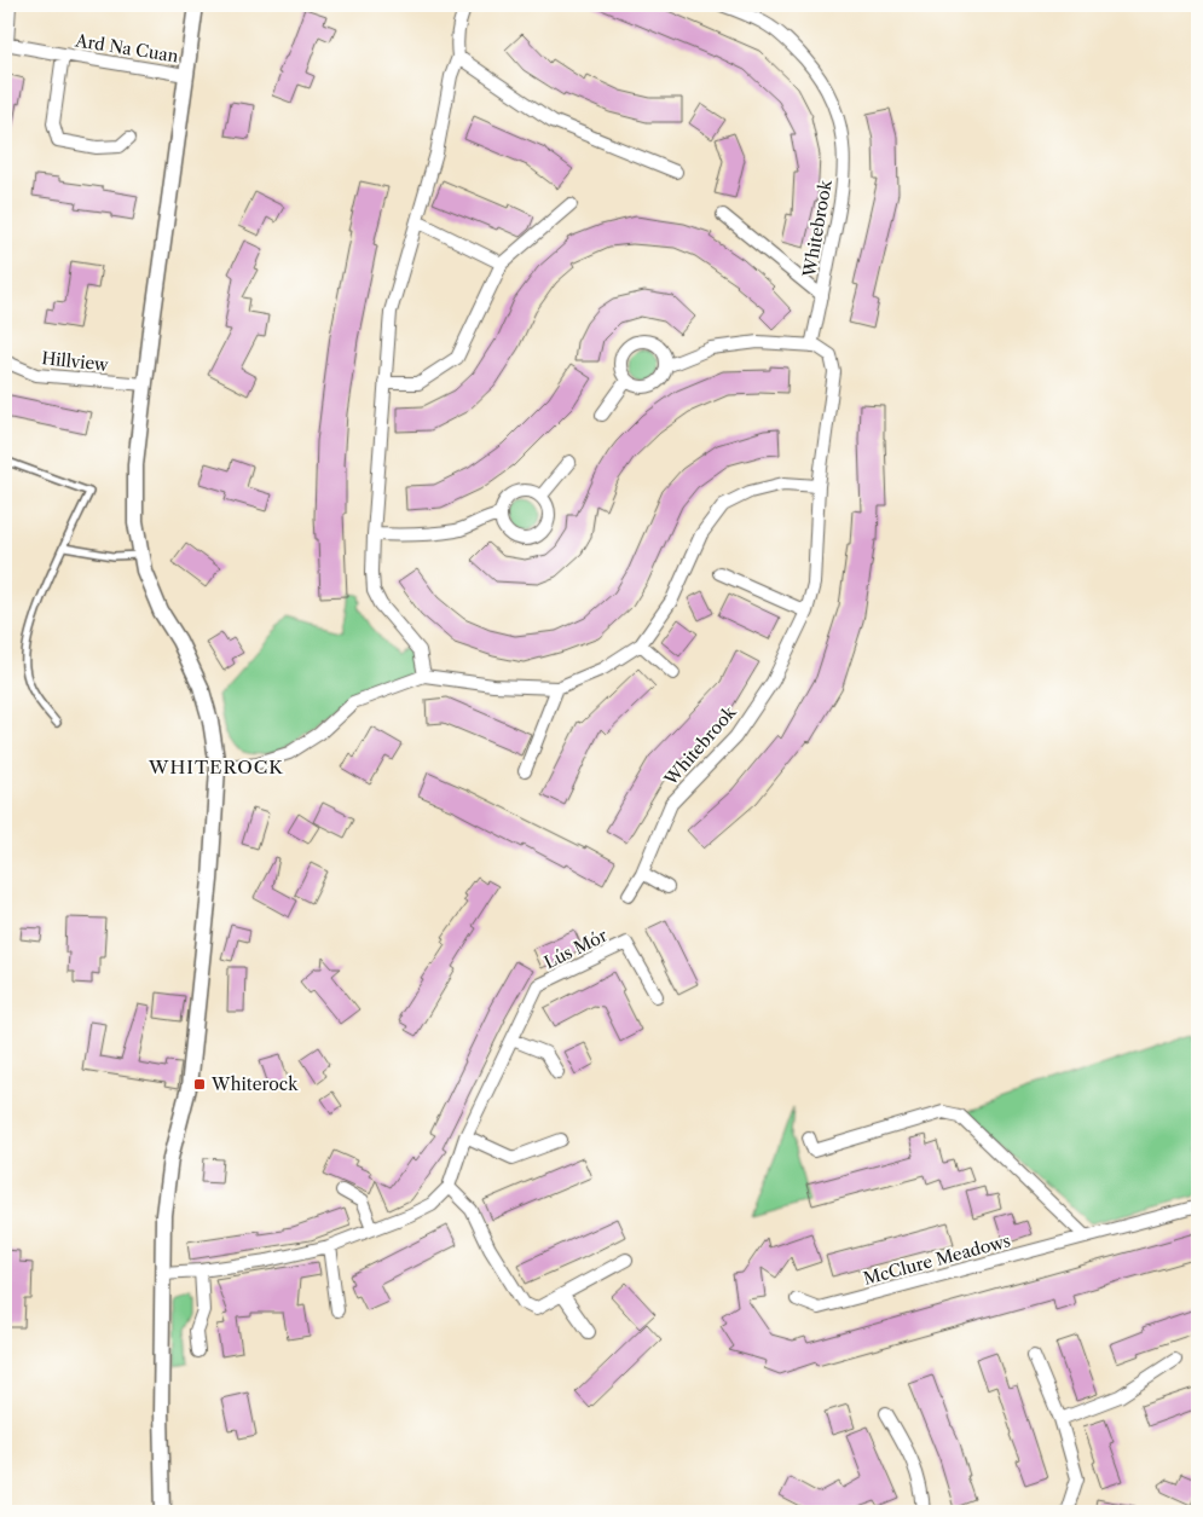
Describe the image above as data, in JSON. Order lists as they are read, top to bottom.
{
  "streets": {
    "street": [
      "Ard Na Cuan",
      "Whitebrook",
      "Hillview",
      "Lús Mór",
      "McClure Meadows"
    ]
  },
  "districts": ["WHITEROCK"],
  "places": {
    "transit": ["Whiterock"]
  }
}
